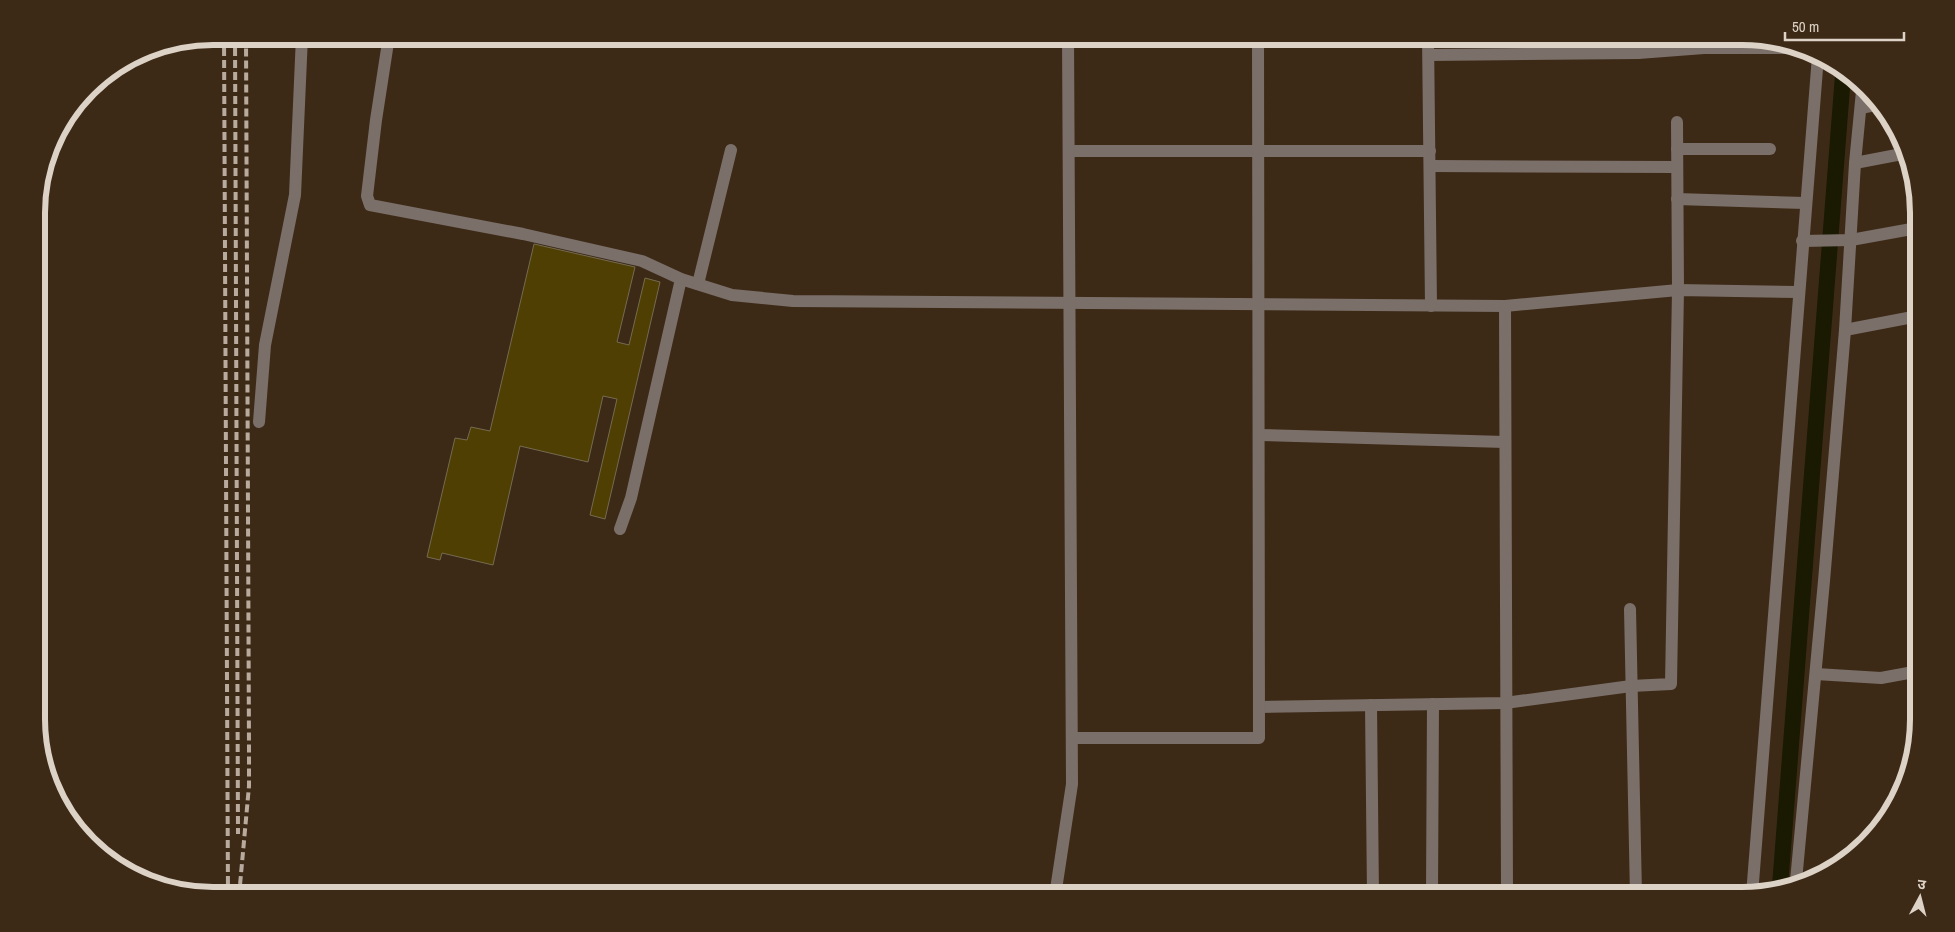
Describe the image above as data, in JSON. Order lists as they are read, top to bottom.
{
  "scale_bar": "50 m",
  "north": "top"
}
